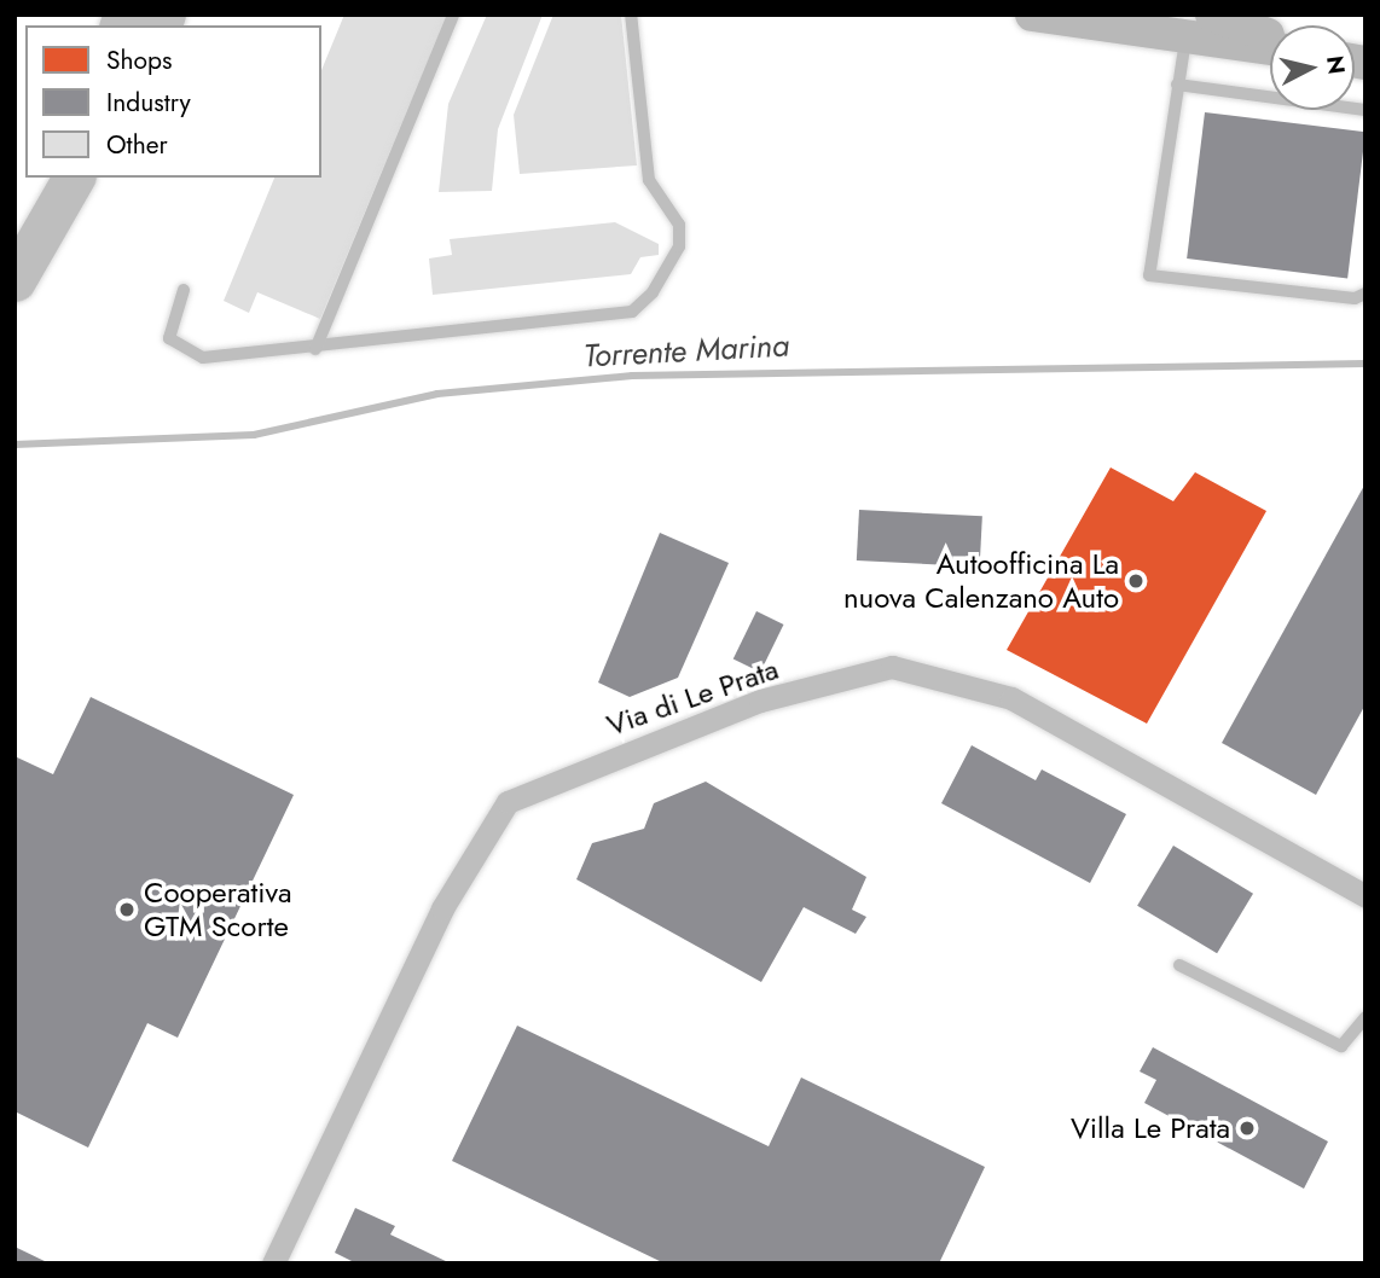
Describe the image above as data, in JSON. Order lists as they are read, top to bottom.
{
  "streets": {
    "street": ["Via di Le Prata"]
  },
  "water": ["Torrente Marina"],
  "places": ["Autoofficina La nuova Calenzano Auto", "Cooperativa GTM Scorte", "Villa Le Prata"],
  "legend": ["Shops", "Industry", "Other"],
  "north": "right"
}
